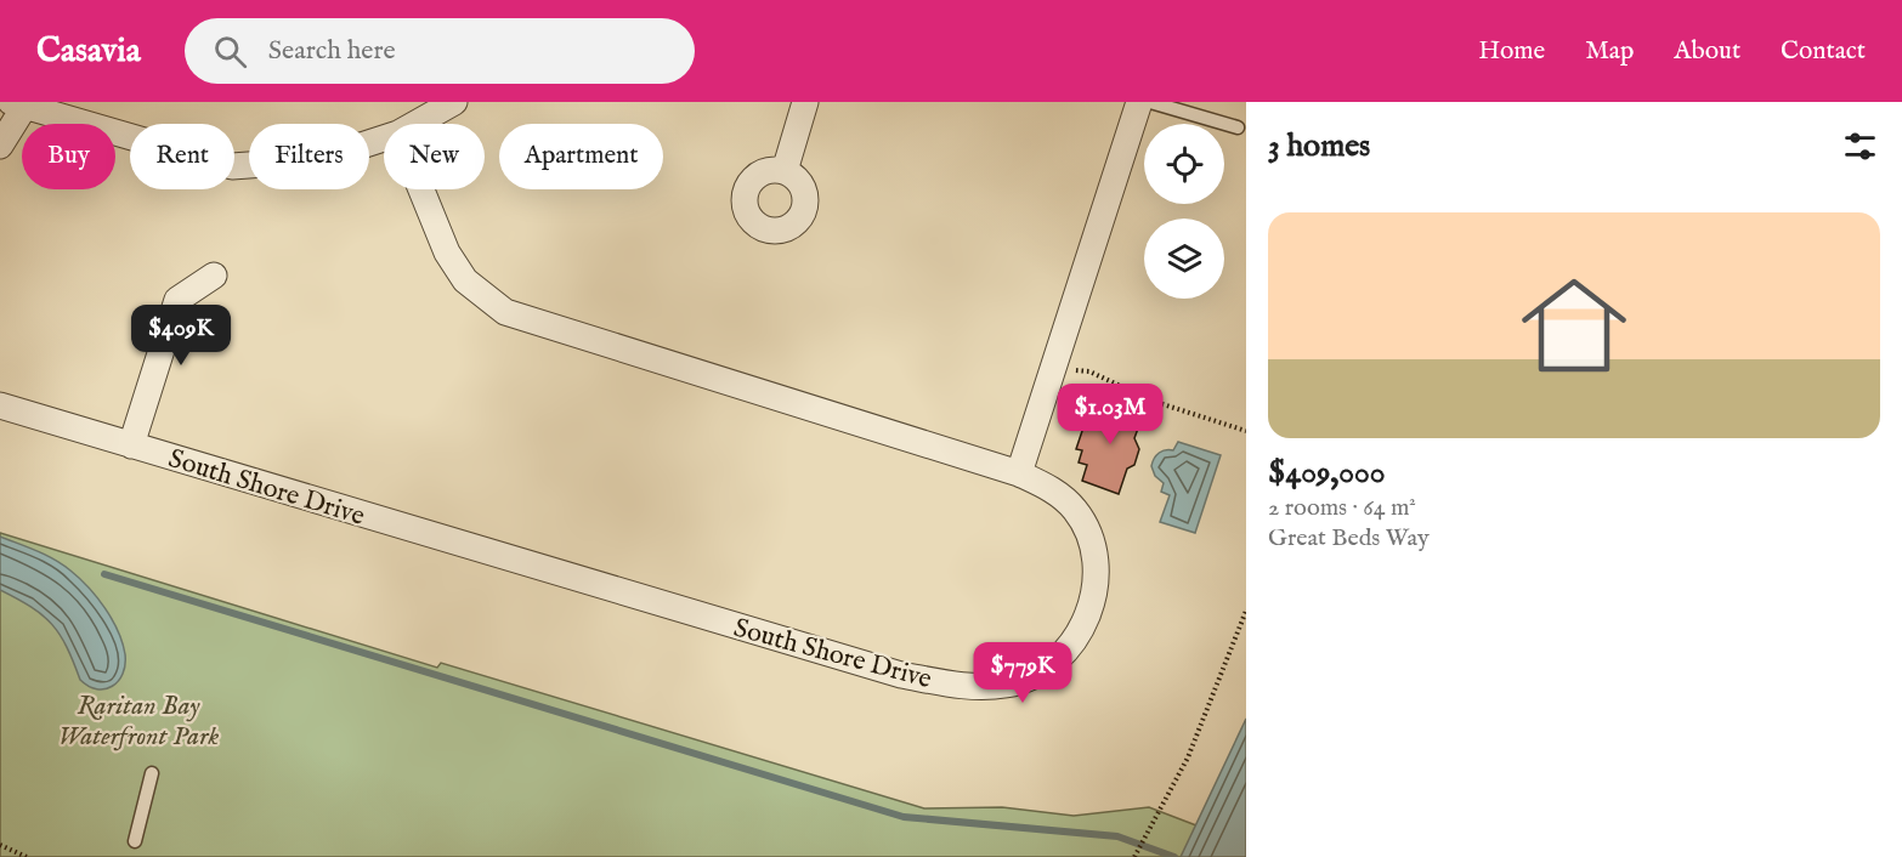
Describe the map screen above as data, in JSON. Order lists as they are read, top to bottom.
{
  "streets": {
    "street": ["South Shore Drive"]
  },
  "parks": ["Raritan Bay Waterfront Park"],
  "page": {
    "header": "Casavia",
    "search": "Search here",
    "nav": [
      "Home",
      "Map",
      "About",
      "Contact"
    ],
    "heading": "3 homes",
    "chip": [
      "Buy",
      "Rent",
      "Filters",
      "New",
      "Apartment"
    ],
    "list": [
      {
        "name": "$409,000",
        "note": "2 rooms · 64 m² · Great Beds Way"
      }
    ],
    "price": ["$409K", "$1.03M", "$779K"]
  }
}
